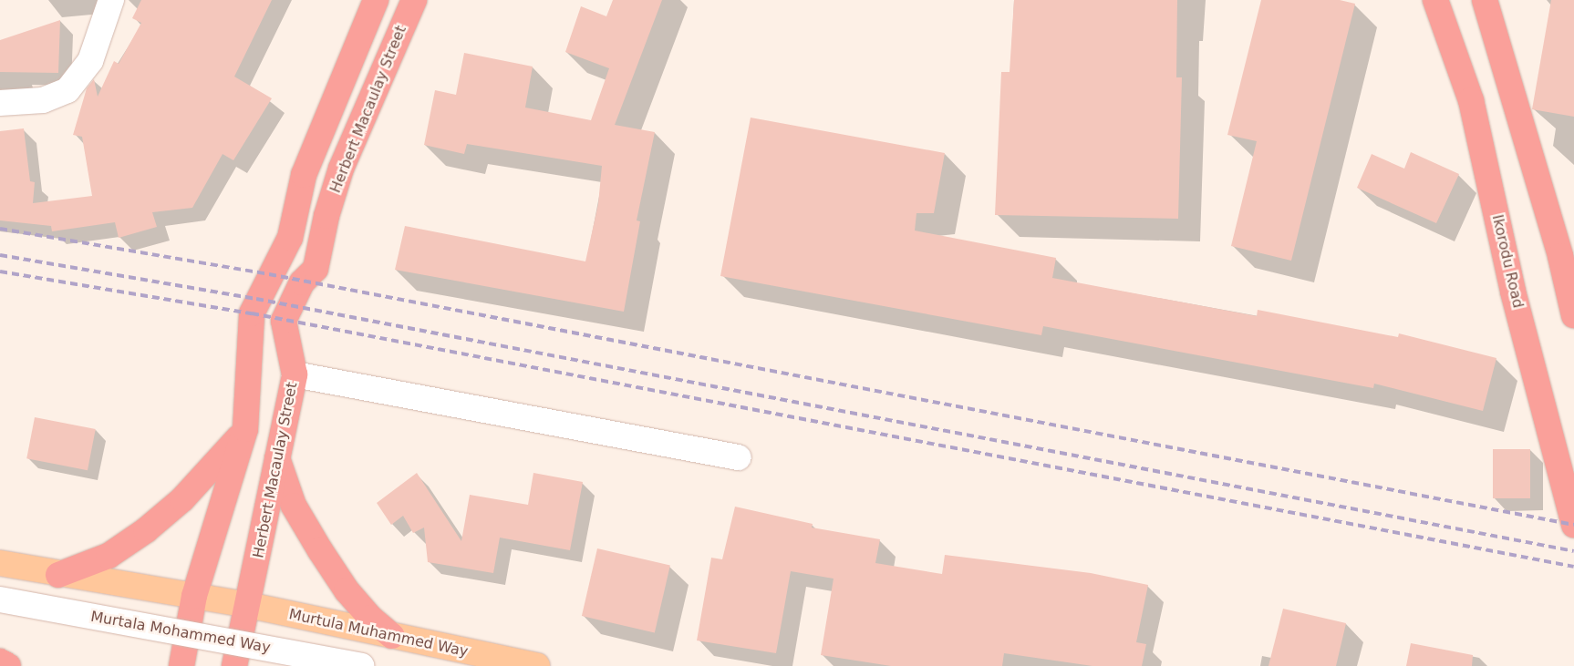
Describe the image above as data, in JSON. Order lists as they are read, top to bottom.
{
  "streets": {
    "highway": ["Herbert Macaulay Street", "Ikorodu Road"],
    "main road": ["Murtula Muhammed Way"],
    "street": ["Murtala Mohammed Way"]
  },
  "crossings": [
    ["Herbert Macaulay Street", "Murtula Muhammed Way"]
  ]
}
